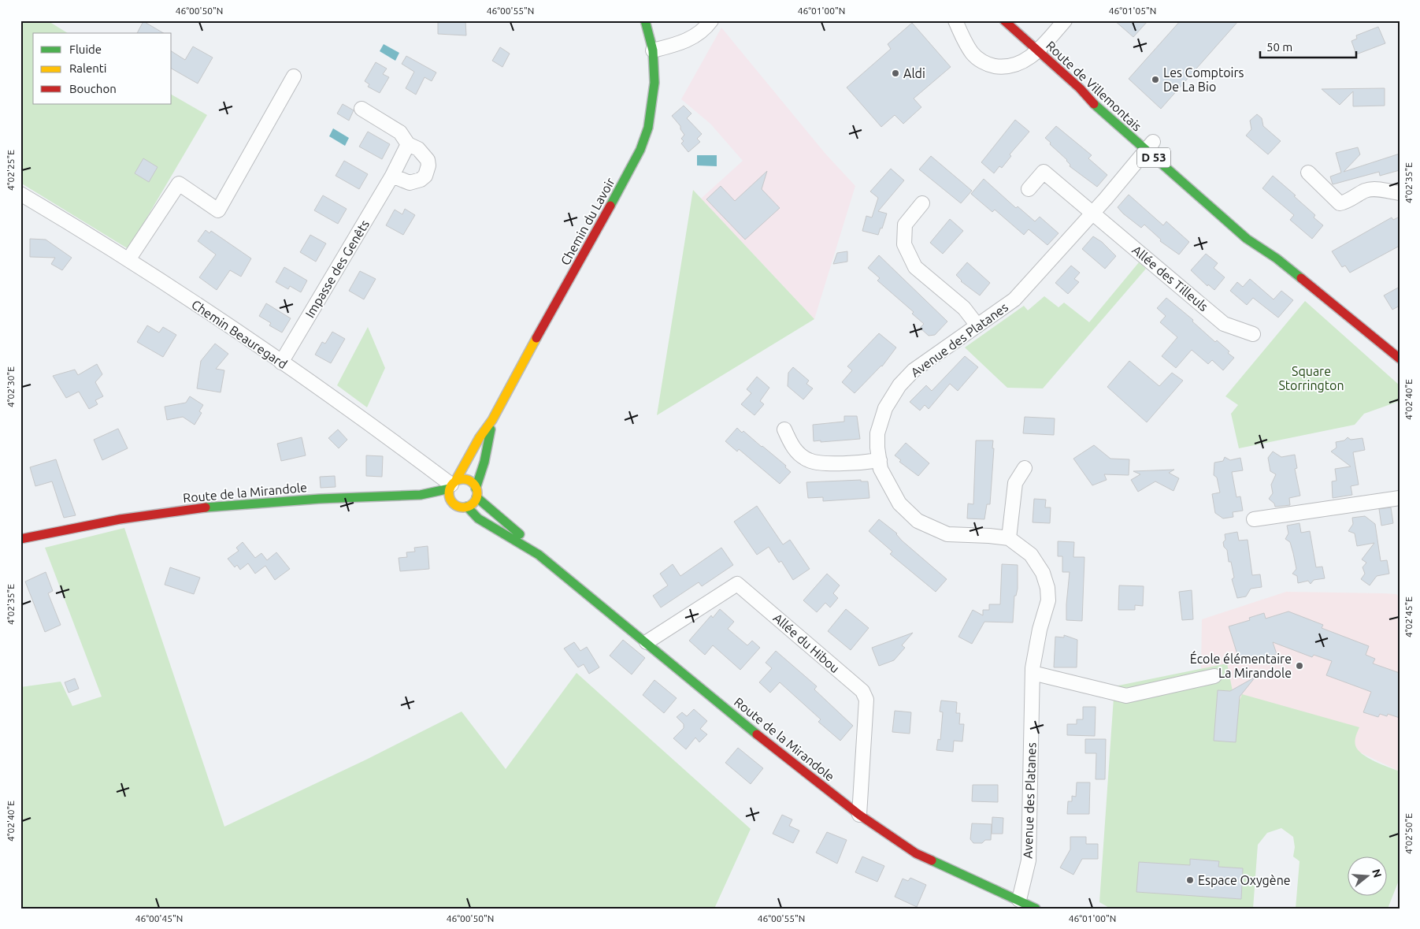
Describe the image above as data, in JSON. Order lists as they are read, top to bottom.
{
  "streets": {
    "street": [
      "Route de Villemontais",
      "D 53",
      "Chemin du Lavoir",
      "Impasse des Genêts",
      "Allée des Tilleuls",
      "Chemin Beauregard",
      "Avenue des Platanes",
      "Route de la Mirandole",
      "Allée du Hibou"
    ]
  },
  "crossings": [
    ["Route de Villemontais", "Avenue des Platanes"],
    ["Chemin du Lavoir", "Chemin Beauregard"],
    ["Chemin du Lavoir", "Route de la Mirandole"],
    ["Impasse des Genêts", "Chemin Beauregard"],
    ["Allée des Tilleuls", "Avenue des Platanes"],
    ["Chemin Beauregard", "Route de la Mirandole"],
    ["Avenue des Platanes", "Route de la Mirandole"],
    ["Route de la Mirandole", "Allée du Hibou"]
  ],
  "parks": ["Square Storrington"],
  "places": [
    "Aldi",
    "Les Comptoirs De La Bio",
    "École élémentaire La Mirandole",
    "Espace Oxygène"
  ],
  "legend": ["Fluide", "Ralenti", "Bouchon"],
  "scale_bar": "50 m",
  "north": "right",
  "coordinates": [
    "46°00'50\"N",
    "46°00'55\"N",
    "46°01'00\"N",
    "46°01'05\"N",
    "4°02'25\"E",
    "4°02'35\"E",
    "4°02'30\"E",
    "4°02'40\"E",
    "4°02'45\"E",
    "4°02'50\"E",
    "46°00'45\"N"
  ]
}
